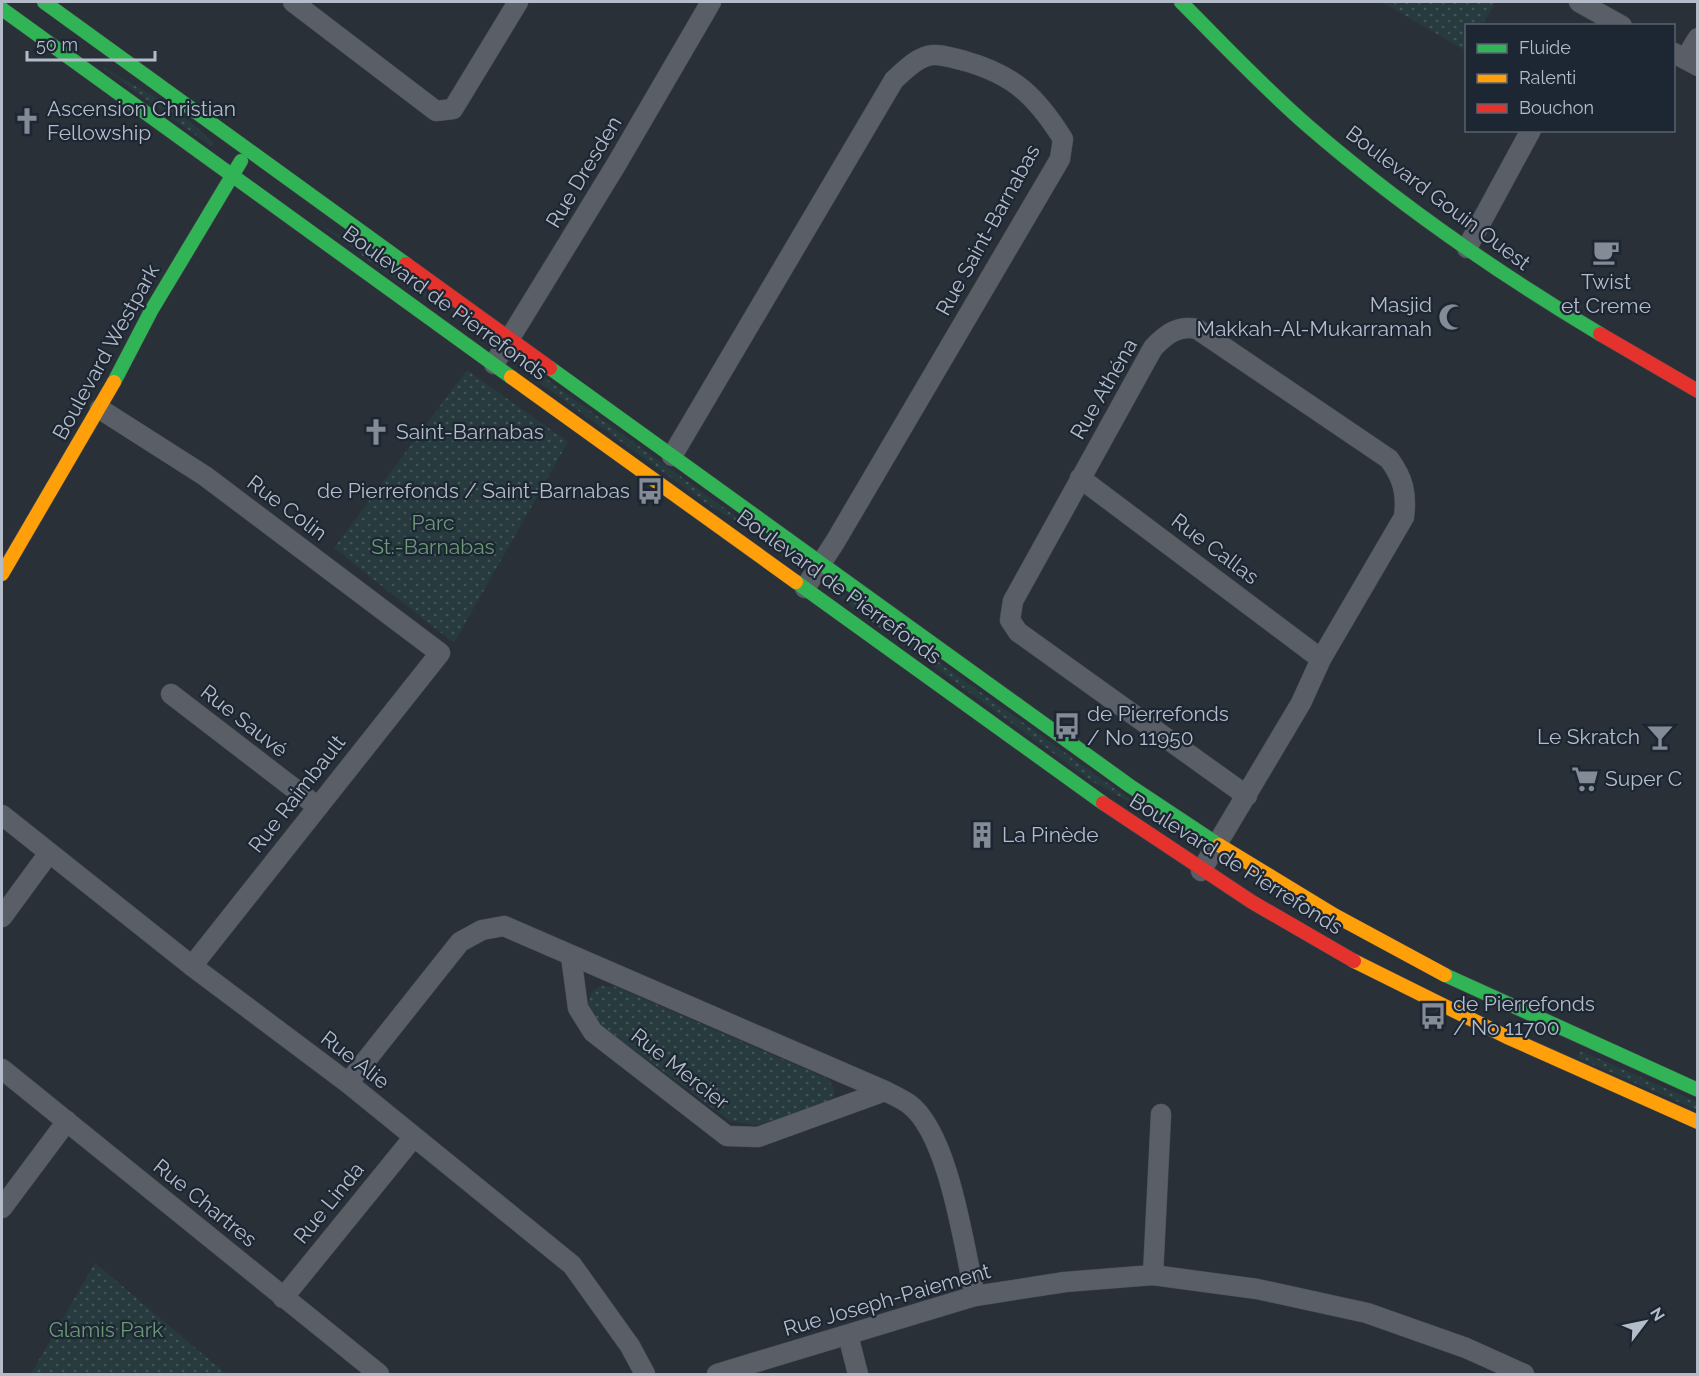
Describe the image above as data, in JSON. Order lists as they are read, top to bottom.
{
  "streets": {
    "main road": ["Boulevard Gouin Ouest", "Boulevard de Pierrefonds", "Boulevard Westpark"],
    "street": [
      "Rue Dresden",
      "Rue Saint-Barnabas",
      "Rue Athéna",
      "Rue Colin",
      "Rue Callas",
      "Rue Sauvé",
      "Rue Raimbault",
      "Rue Alie",
      "Rue Mercier",
      "Rue Chartres",
      "Rue Linda",
      "Rue Joseph-Paiement"
    ]
  },
  "crossings": [
    ["Rue Dresden", "Boulevard de Pierrefonds"],
    ["Rue Saint-Barnabas", "Boulevard de Pierrefonds"],
    ["Boulevard de Pierrefonds", "Boulevard Westpark"],
    ["Boulevard de Pierrefonds", "Rue Athéna"],
    ["Boulevard Westpark", "Rue Colin"],
    ["Rue Athéna", "Rue Callas"],
    ["Rue Colin", "Rue Raimbault"],
    ["Rue Sauvé", "Rue Raimbault"],
    ["Rue Raimbault", "Rue Alie"],
    ["Rue Alie", "Rue Linda"],
    ["Rue Chartres", "Rue Linda"]
  ],
  "parks": ["Parc St.-Barnabas", "Glamis Park"],
  "places": {
    "church": ["Ascension Christian Fellowship", "Saint-Barnabas"],
    "cafe": ["Twist et Creme"],
    "mosque": ["Masjid Makkah-Al-Mukarramah"],
    "bus stop": ["de Pierrefonds / Saint-Barnabas", "de Pierrefonds / No 11950", "de Pierrefonds / No 11700"],
    "bar": ["Le Skratch"],
    "supermarket": ["Super C"],
    "building": ["La Pinède"]
  },
  "legend": ["Fluide", "Ralenti", "Bouchon"],
  "scale_bar": "50 m",
  "north": "top right"
}
